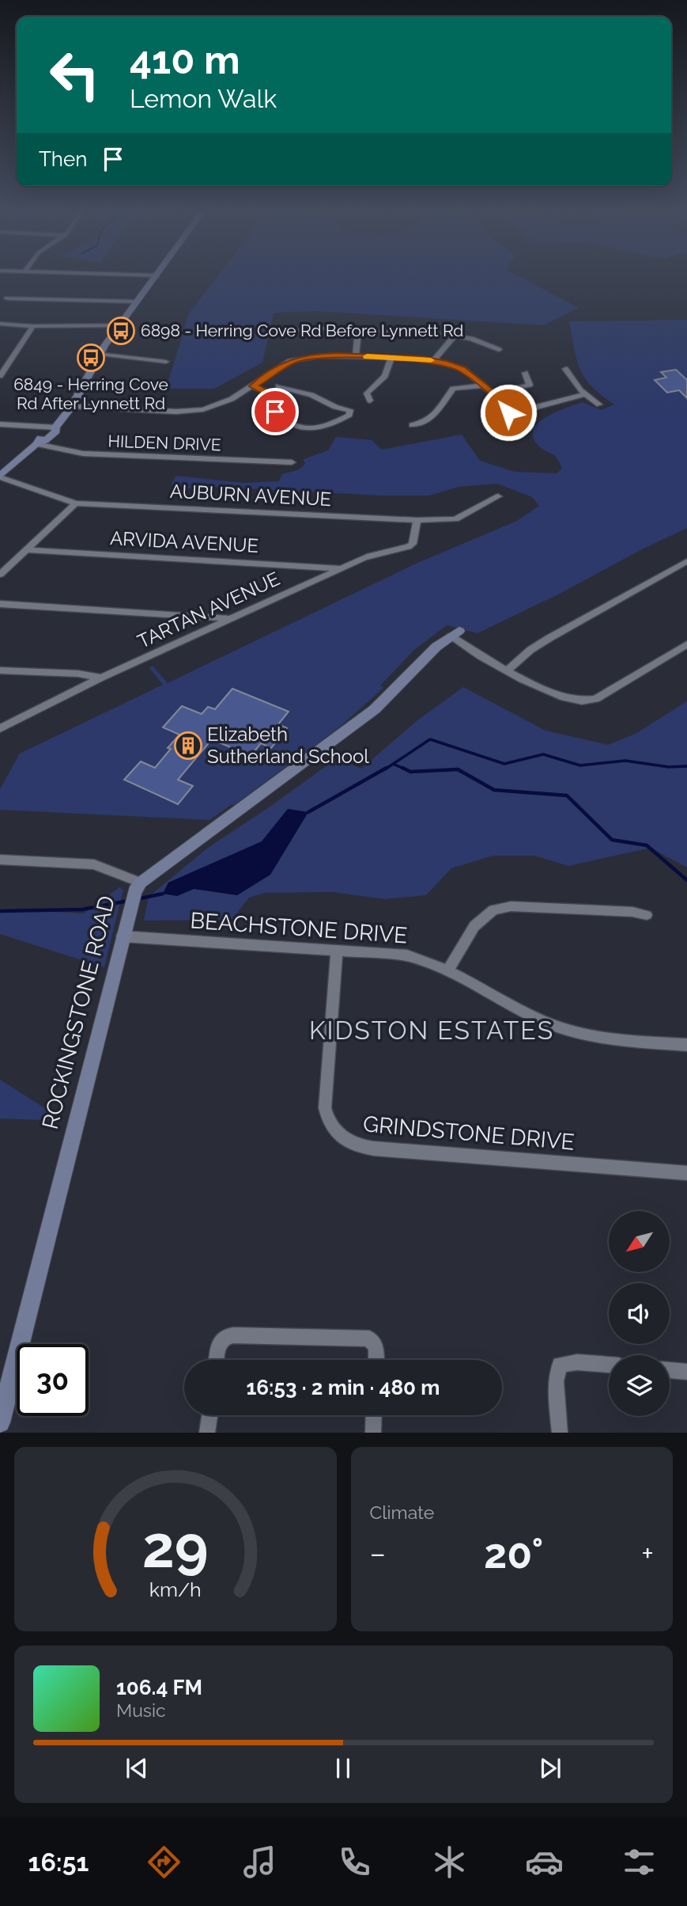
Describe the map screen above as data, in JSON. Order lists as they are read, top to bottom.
{
  "streets": {
    "main road": ["ROCKINGSTONE ROAD"],
    "street": [
      "HILDEN DRIVE",
      "AUBURN AVENUE",
      "ARVIDA AVENUE",
      "TARTAN AVENUE",
      "BEACHSTONE DRIVE",
      "GRINDSTONE DRIVE"
    ]
  },
  "crossings": [
    ["AUBURN AVENUE", "TARTAN AVENUE"],
    ["ARVIDA AVENUE", "TARTAN AVENUE"],
    ["BEACHSTONE DRIVE", "ROCKINGSTONE ROAD"],
    ["BEACHSTONE DRIVE", "GRINDSTONE DRIVE"]
  ],
  "districts": ["KIDSTON ESTATES"],
  "places": {
    "bus stop": ["6898 - Herring Cove Rd Before Lynnett Rd", "6849 - Herring Cove Rd After Lynnett Rd"],
    "building": ["Elizabeth Sutherland School"]
  },
  "north": "bottom left",
  "page": {
    "turn": ["410 m", "Lemon Walk"],
    "then": "Then",
    "limit": "30",
    "trip": "16:53 · 2 min · 480 m",
    "tile": "Climate",
    "heat": ["−", "20°", "+"],
    "song": ["106.4 FM", "Music"],
    "tabs": "16:51",
    "gauge": ["29", "km/h"]
  }
}
